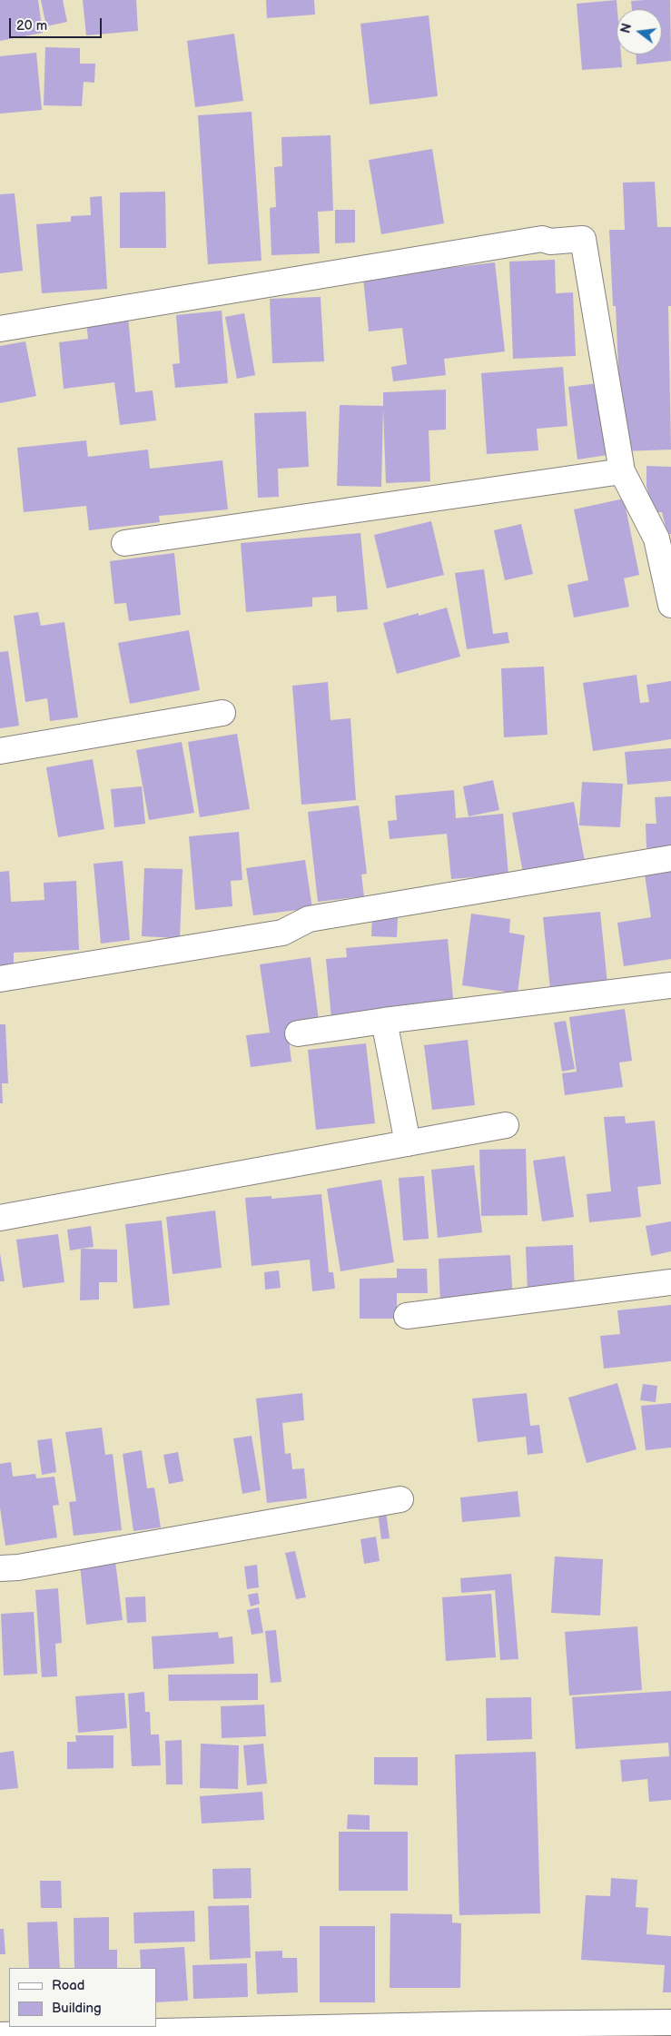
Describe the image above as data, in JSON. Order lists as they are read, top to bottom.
{
  "legend": ["Road", "Building"],
  "scale_bar": "20 m",
  "north": "left"
}
